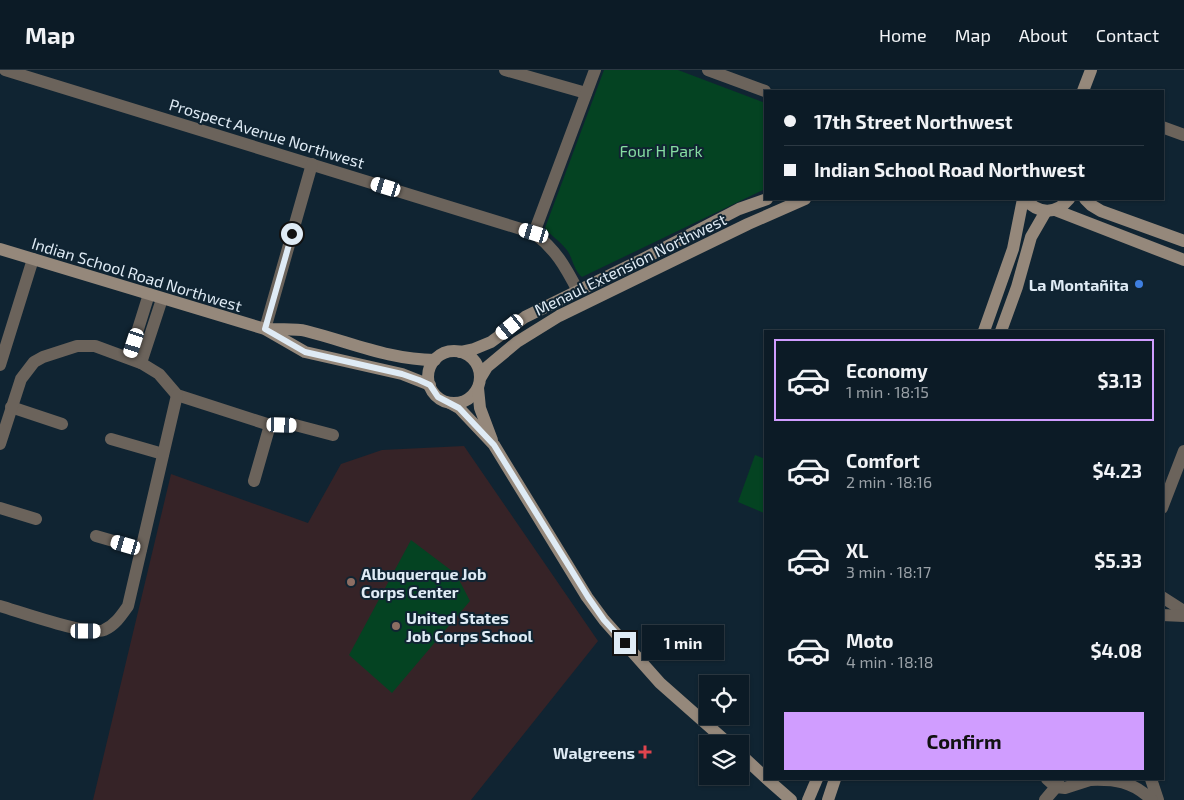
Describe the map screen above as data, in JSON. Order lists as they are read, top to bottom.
{
  "streets": {
    "main road": ["Menaul Extension Northwest", "Indian School Road Northwest"],
    "street": ["Prospect Avenue Northwest"]
  },
  "crossings": [
    ["Prospect Avenue Northwest", "Menaul Extension Northwest"],
    ["Menaul Extension Northwest", "Indian School Road Northwest"]
  ],
  "parks": ["Four H Park"],
  "places": {
    "other": ["La Montañita", "Albuquerque Job Corps Center", "United States Job Corps School"],
    "health": ["Walgreens"]
  },
  "page": {
    "header": "Map",
    "nav": [
      "Home",
      "Map",
      "About",
      "Contact"
    ],
    "banner": ["17th Street Northwest", "Indian School Road Northwest"],
    "list": [
      {
        "name": "Economy",
        "note": "1 min · 18:15",
        "value": "$3.13"
      },
      {
        "name": "Comfort",
        "note": "2 min · 18:16",
        "value": "$4.23"
      },
      {
        "name": "XL",
        "note": "3 min · 18:17",
        "value": "$5.33"
      },
      {
        "name": "Moto",
        "note": "4 min · 18:18",
        "value": "$4.08"
      }
    ],
    "bubble": "1 min",
    "buttons": "Confirm"
  }
}
